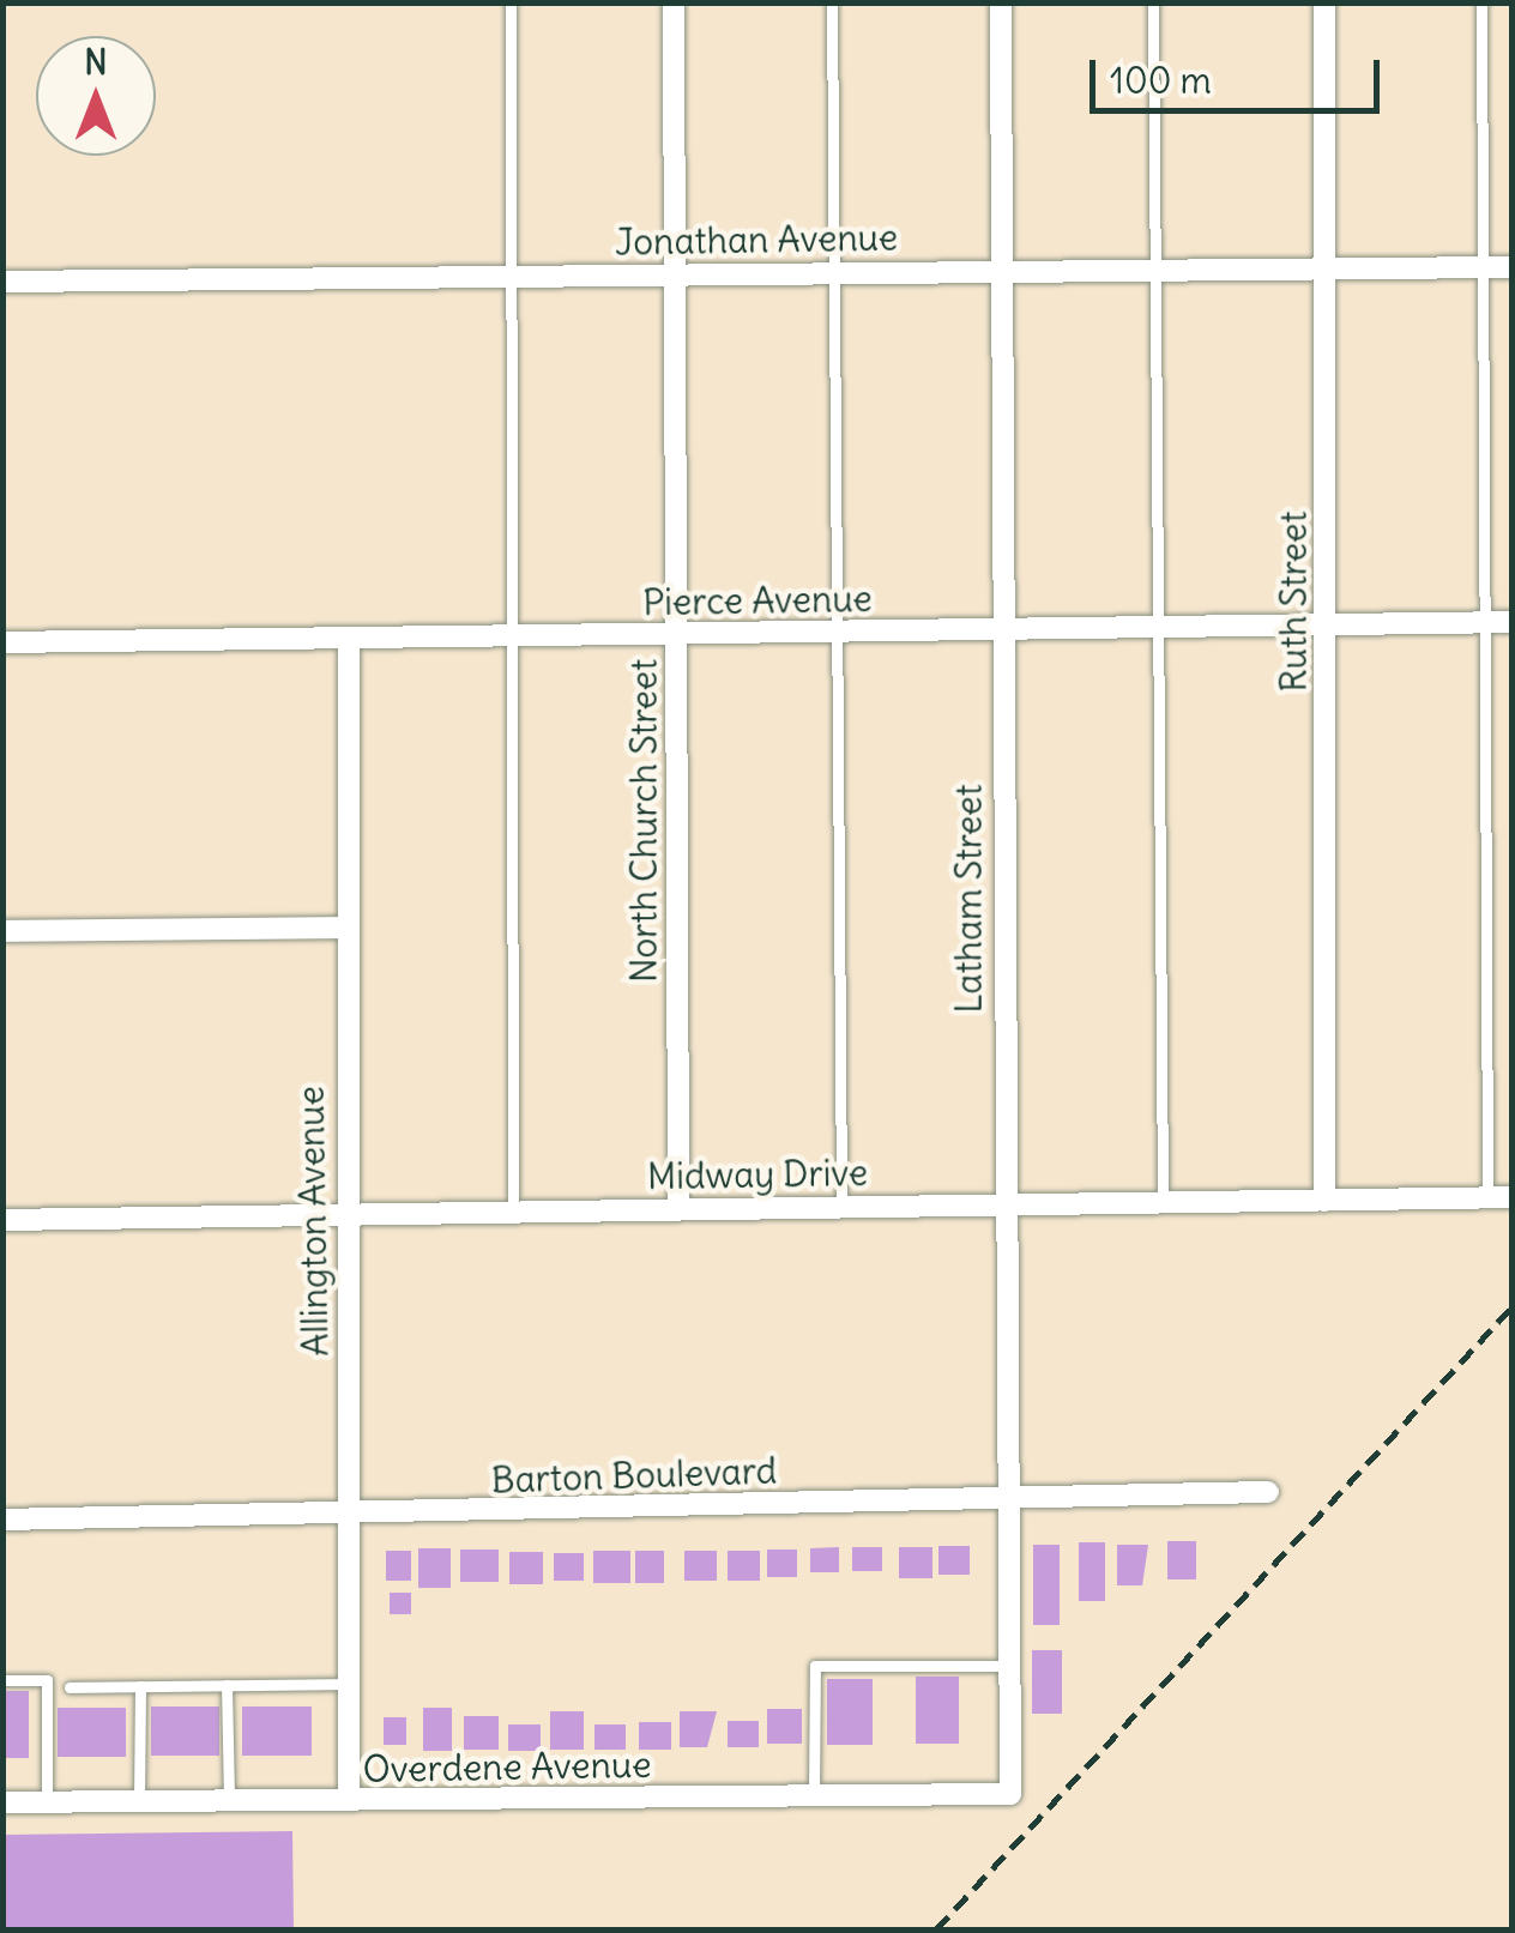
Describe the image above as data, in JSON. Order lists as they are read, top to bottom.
{
  "streets": {
    "street": [
      "Jonathan Avenue",
      "Pierce Avenue",
      "Ruth Street",
      "North Church Street",
      "Latham Street",
      "Midway Drive",
      "Allington Avenue",
      "Barton Boulevard",
      "Overdene Avenue"
    ]
  },
  "crossings": [
    ["Jonathan Avenue", "Ruth Street"],
    ["Jonathan Avenue", "North Church Street"],
    ["Jonathan Avenue", "Latham Street"],
    ["Pierce Avenue", "Ruth Street"],
    ["Pierce Avenue", "North Church Street"],
    ["Pierce Avenue", "Latham Street"],
    ["Pierce Avenue", "Allington Avenue"],
    ["Ruth Street", "Midway Drive"],
    ["North Church Street", "Midway Drive"],
    ["Latham Street", "Midway Drive"],
    ["Latham Street", "Barton Boulevard"],
    ["Latham Street", "Overdene Avenue"],
    ["Midway Drive", "Allington Avenue"],
    ["Allington Avenue", "Barton Boulevard"],
    ["Allington Avenue", "Overdene Avenue"]
  ],
  "scale_bar": "100 m",
  "north": "top"
}
